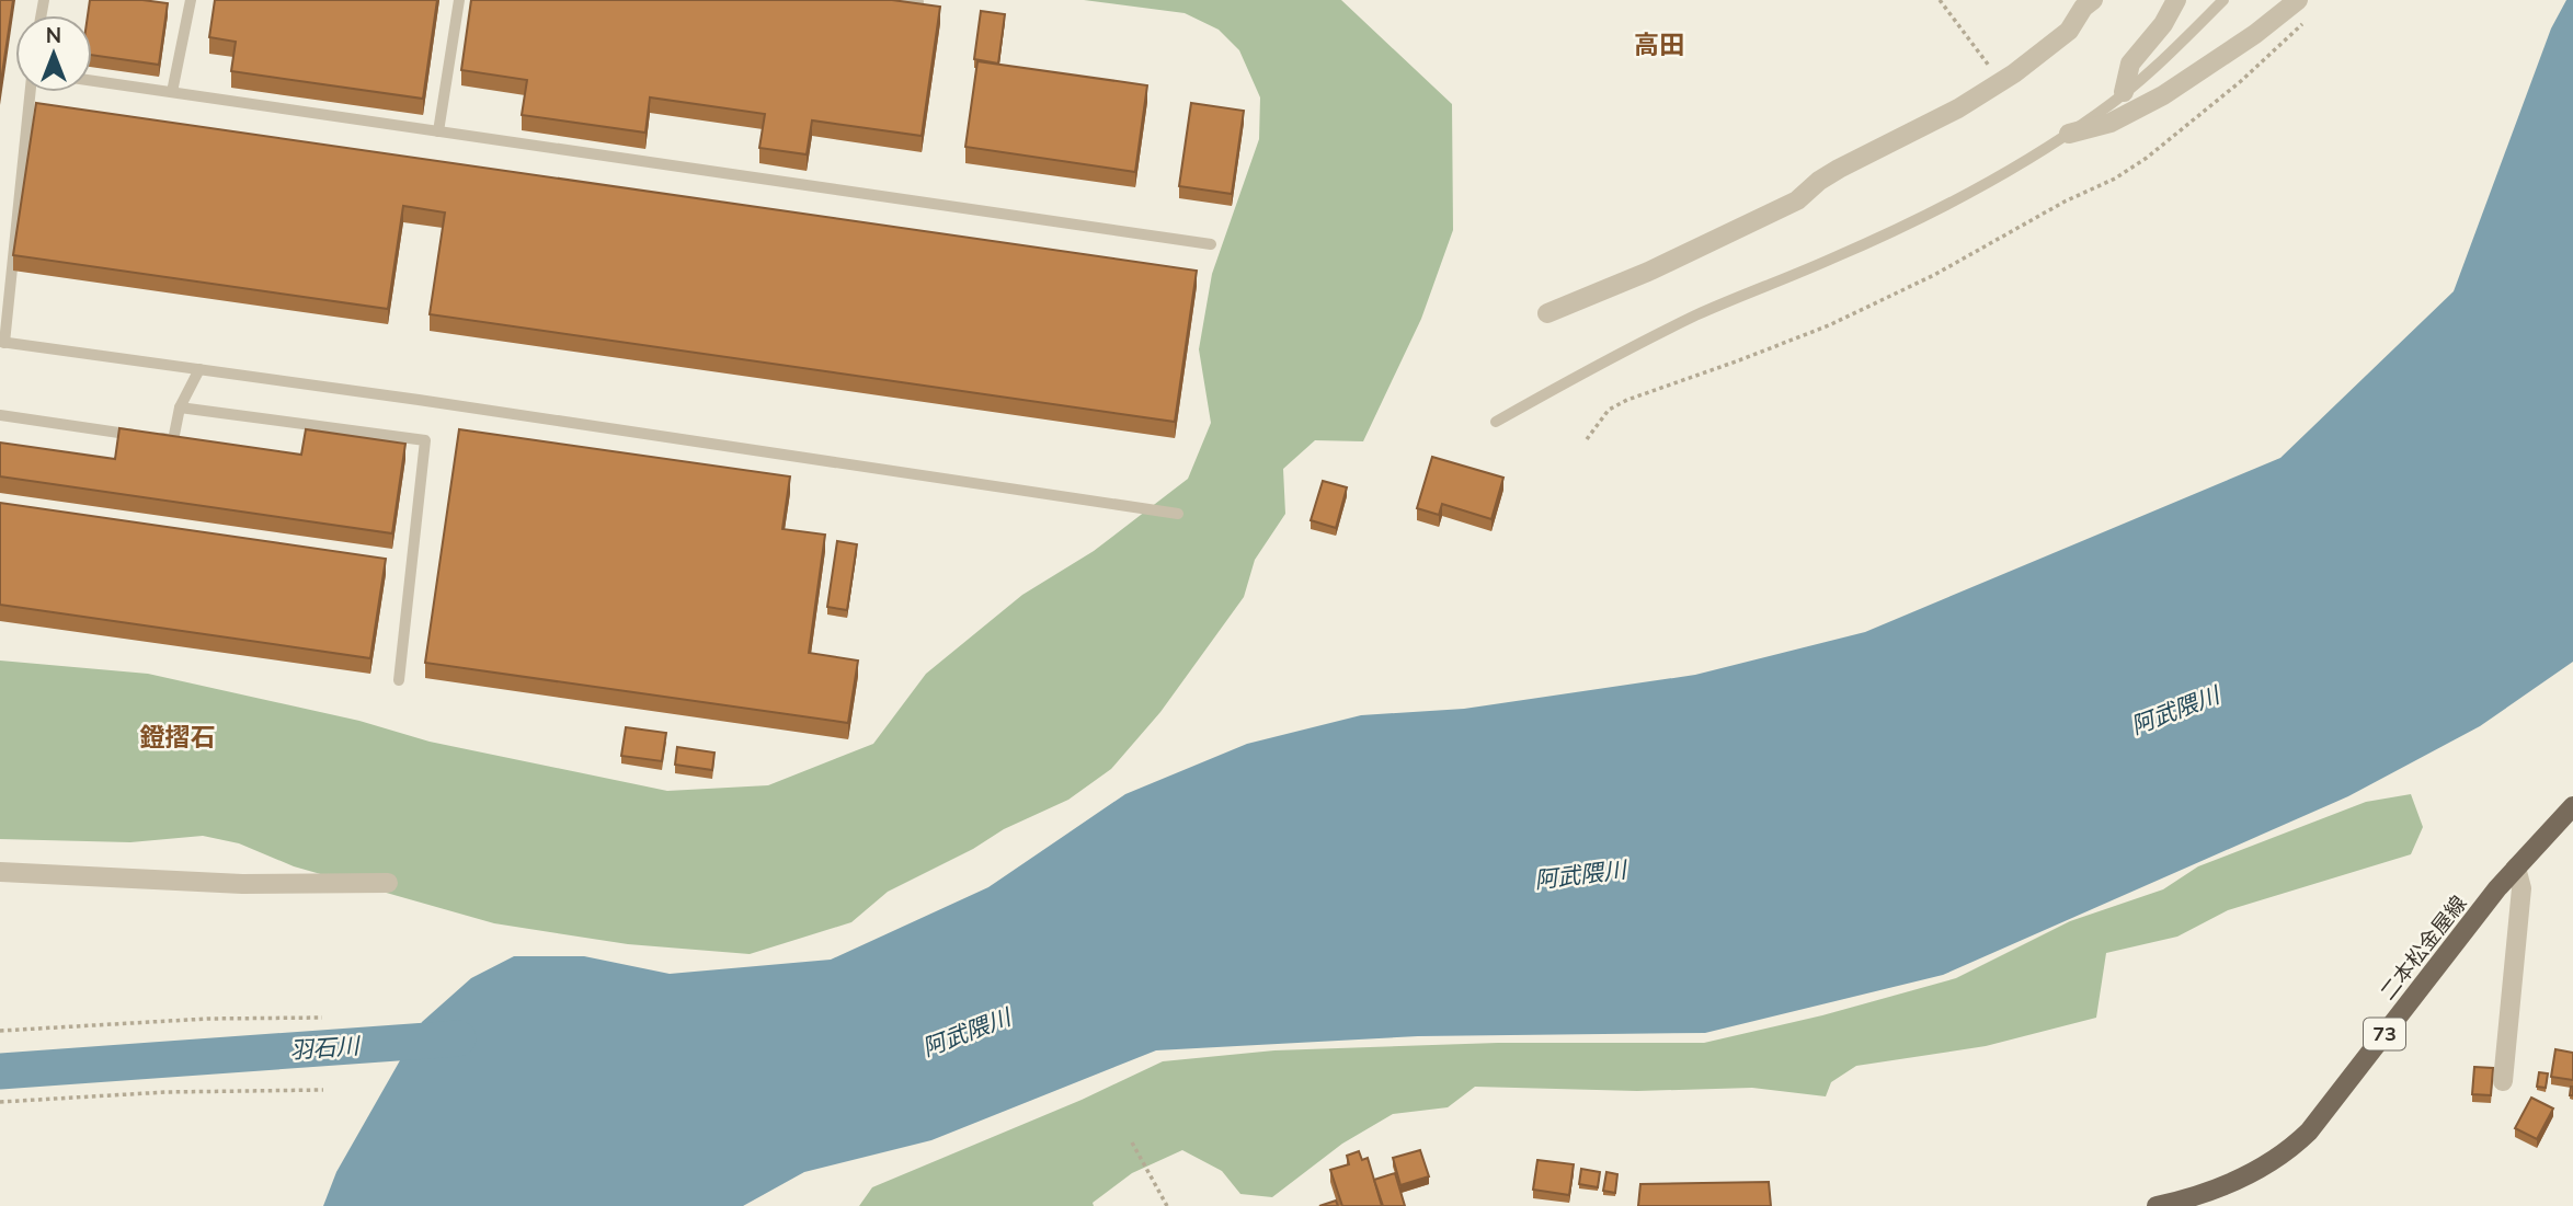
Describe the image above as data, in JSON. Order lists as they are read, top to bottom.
{
  "streets": {
    "main road": ["二本松金屋線", "73"]
  },
  "districts": ["高田", "鐙摺石"],
  "water": ["阿武隈川", "羽石川"],
  "north": "top"
}
